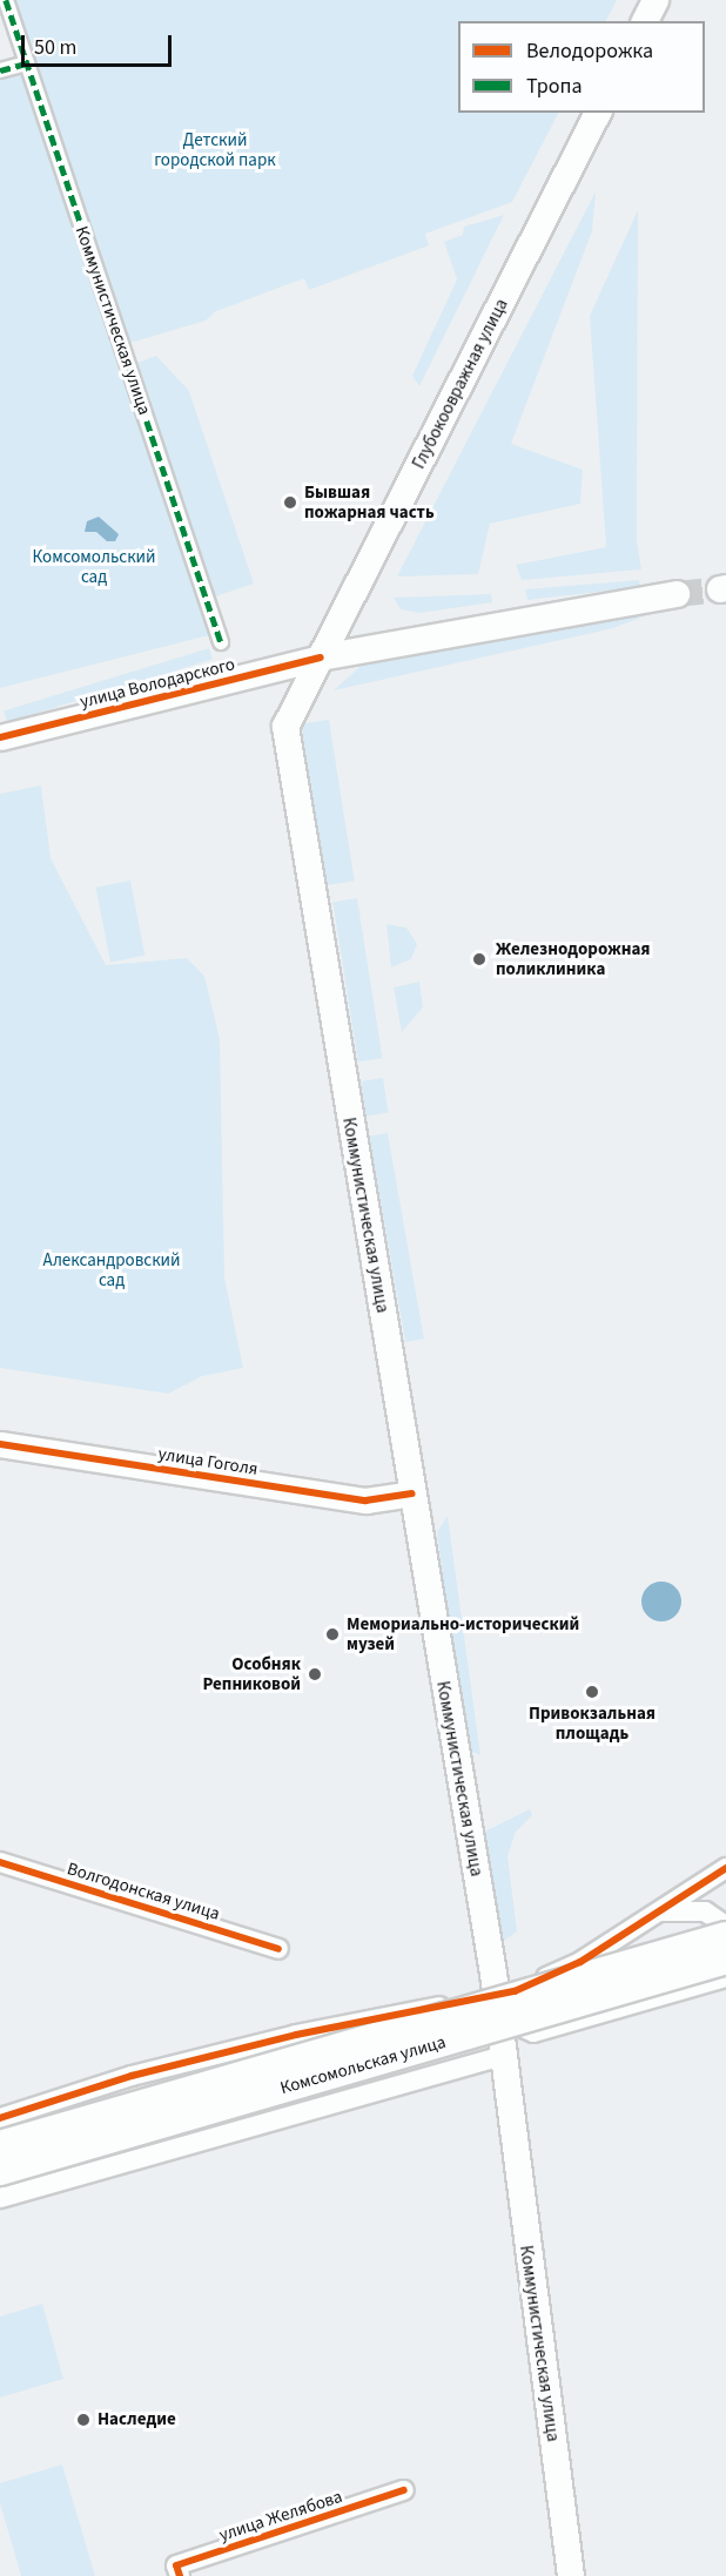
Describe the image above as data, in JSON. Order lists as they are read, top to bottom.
{
  "streets": {
    "main road": ["Коммунистическая улица", "Глубокоовражная улица", "Комсомольская улица"],
    "street": [
      "улица Володарского",
      "улица Гоголя",
      "Волгодонская улица",
      "улица Желябова"
    ]
  },
  "crossings": [
    ["Коммунистическая улица", "Глубокоовражная улица"],
    ["Коммунистическая улица", "улица Володарского"],
    ["Коммунистическая улица", "улица Гоголя"],
    ["Глубокоовражная улица", "улица Володарского"]
  ],
  "parks": ["Детский городской парк", "Комсомольский сад", "Александровский сад"],
  "places": [
    "Бывшая пожарная часть",
    "Железнодорожная поликлиника",
    "Мемориально-исторический музей",
    "Особняк Репниковой",
    "Привокзальная площадь",
    "Наследие"
  ],
  "legend": ["Велодорожка", "Тропа"],
  "scale_bar": "50 m"
}
